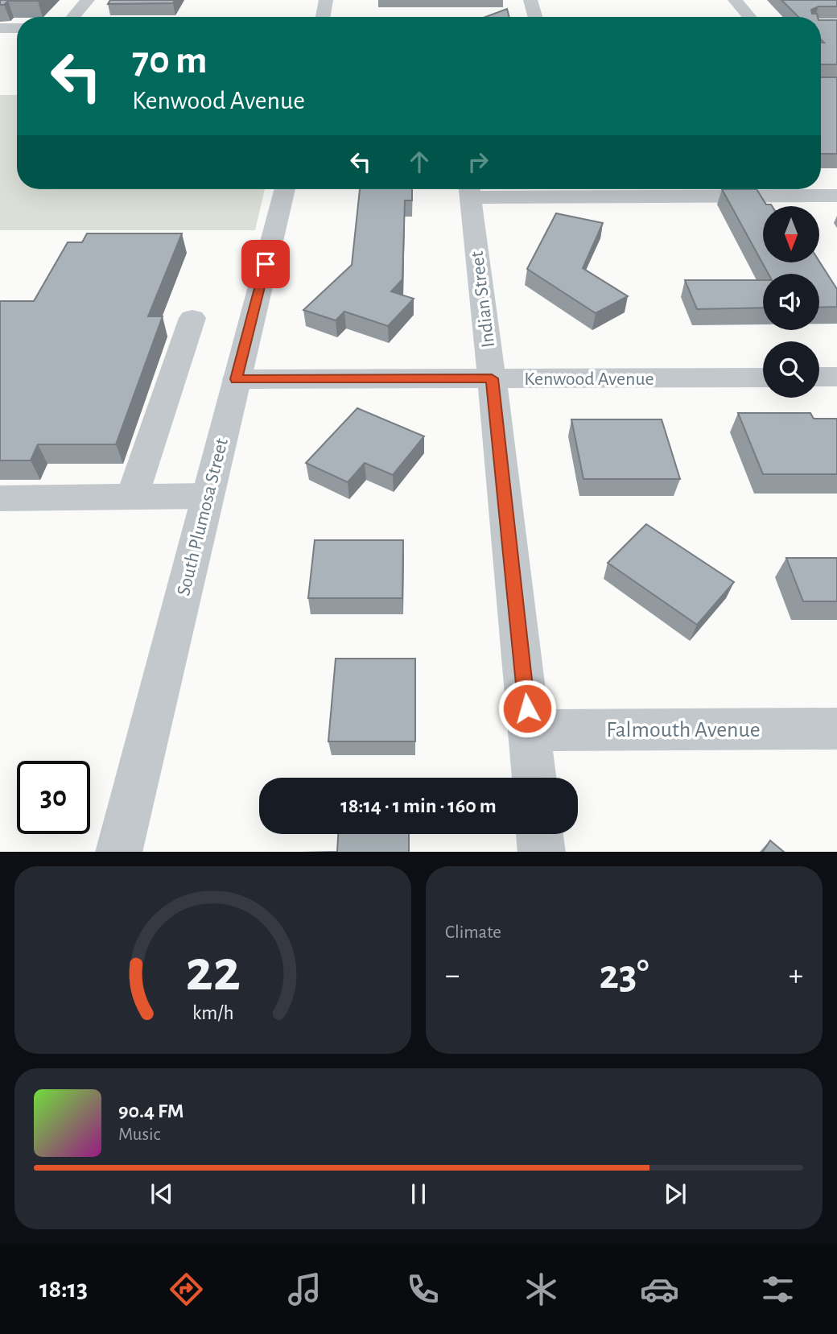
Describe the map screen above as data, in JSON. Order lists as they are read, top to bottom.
{
  "streets": {
    "street": [
      "Indian Street",
      "Kenwood Avenue",
      "South Plumosa Street",
      "Falmouth Avenue"
    ]
  },
  "crossings": [
    ["Indian Street", "Kenwood Avenue"],
    ["Indian Street", "Falmouth Avenue"],
    ["Kenwood Avenue", "South Plumosa Street"]
  ],
  "north": "bottom",
  "page": {
    "turn": ["70 m", "Kenwood Avenue"],
    "limit": "30",
    "trip": "18:14 · 1 min · 160 m",
    "tile": "Climate",
    "heat": ["−", "23°", "+"],
    "song": ["90.4 FM", "Music"],
    "tabs": "18:13",
    "gauge": ["22", "km/h"]
  }
}
